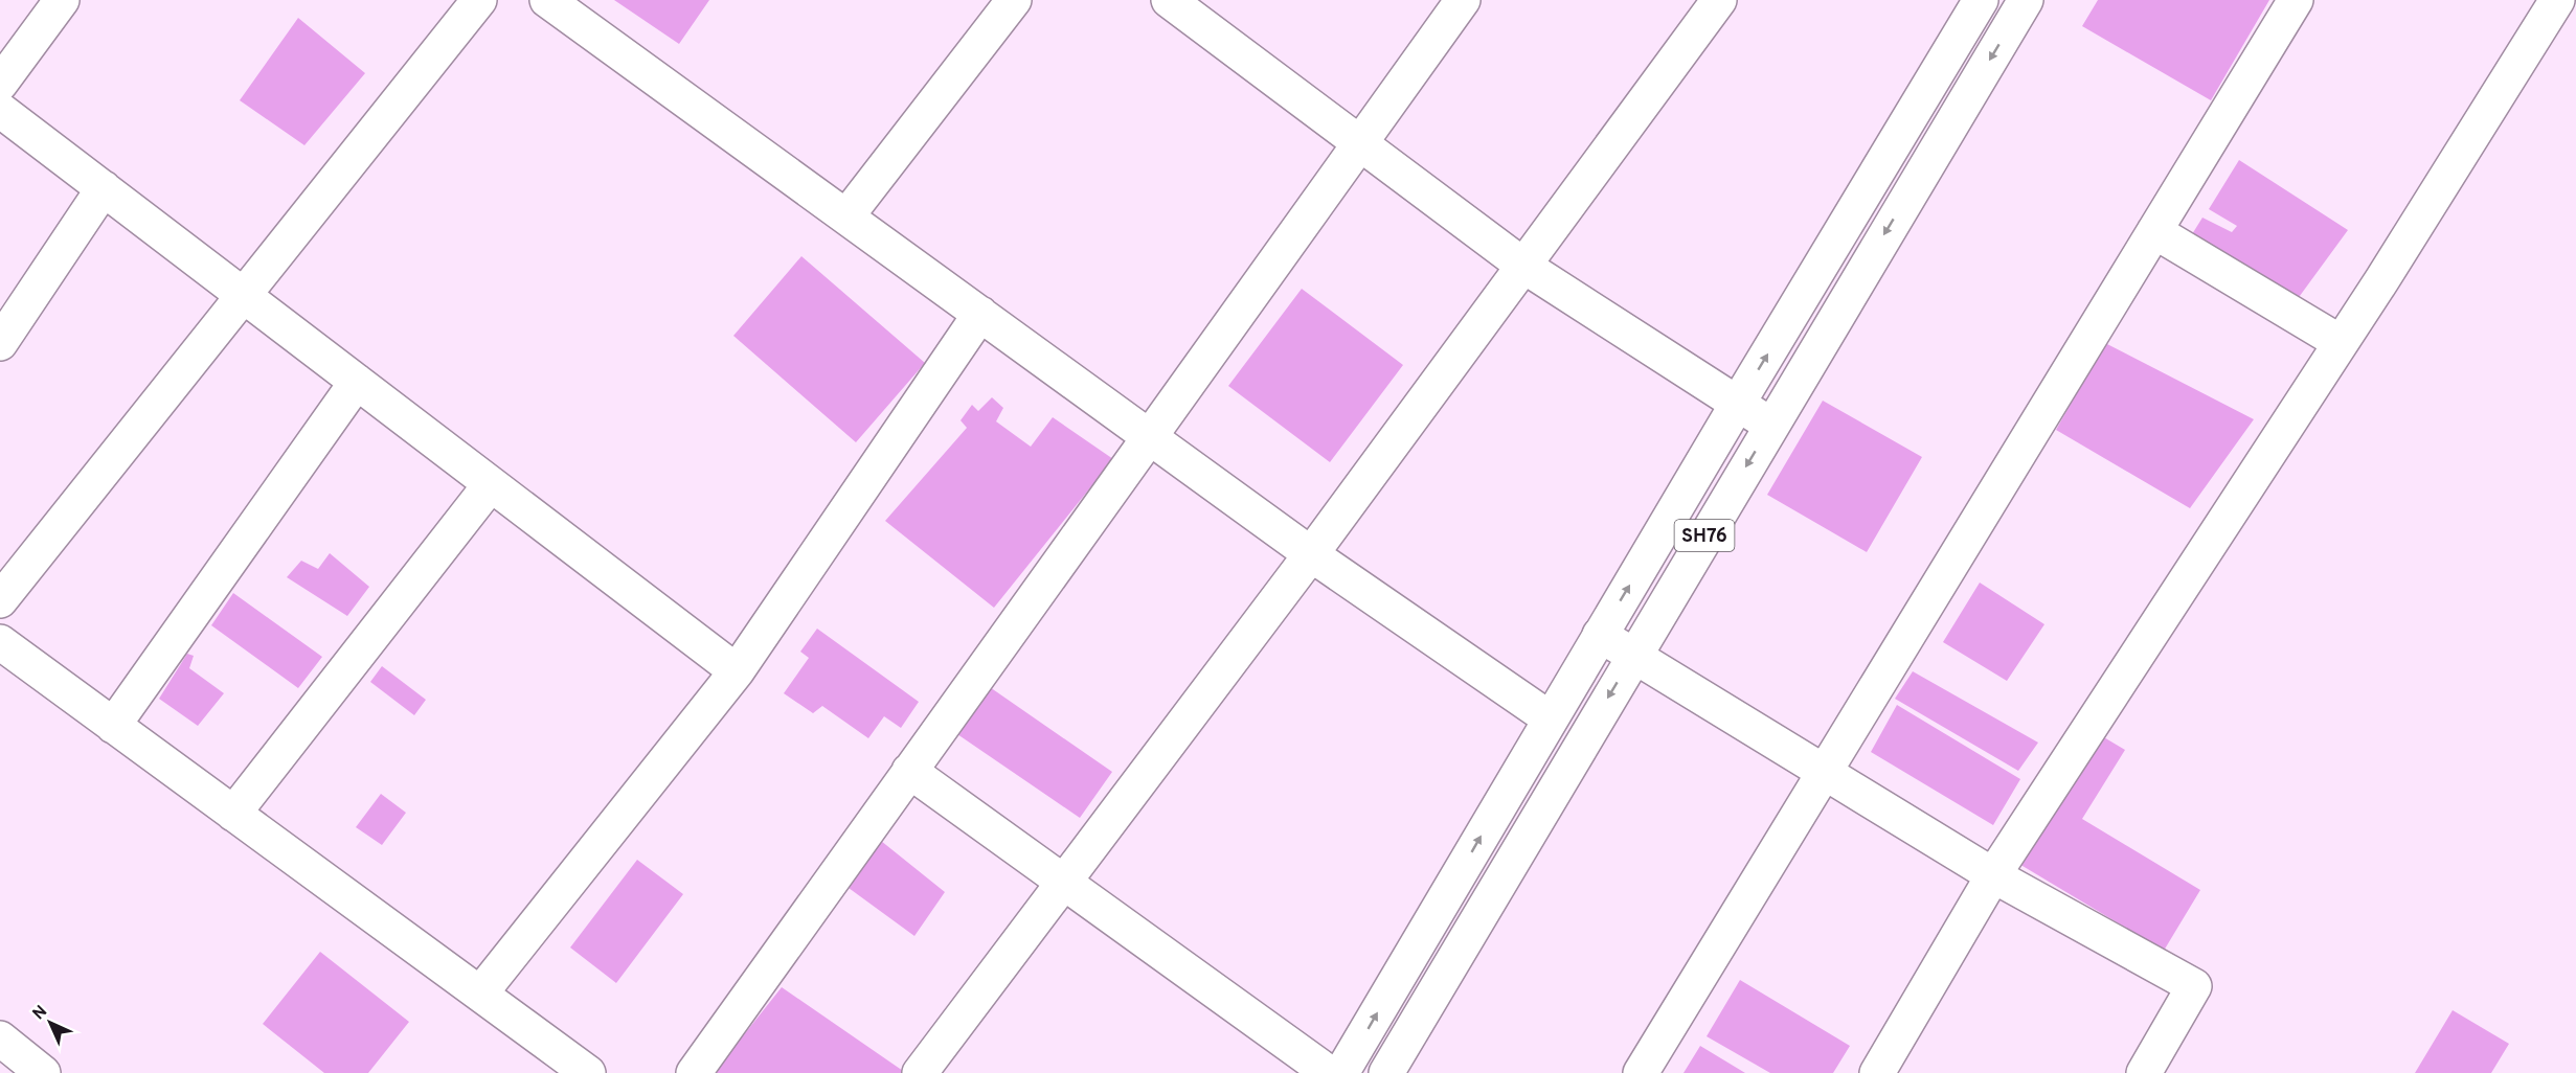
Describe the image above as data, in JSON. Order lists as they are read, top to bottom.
{
  "streets": {
    "street": ["SH76"]
  },
  "north": "top left"
}
